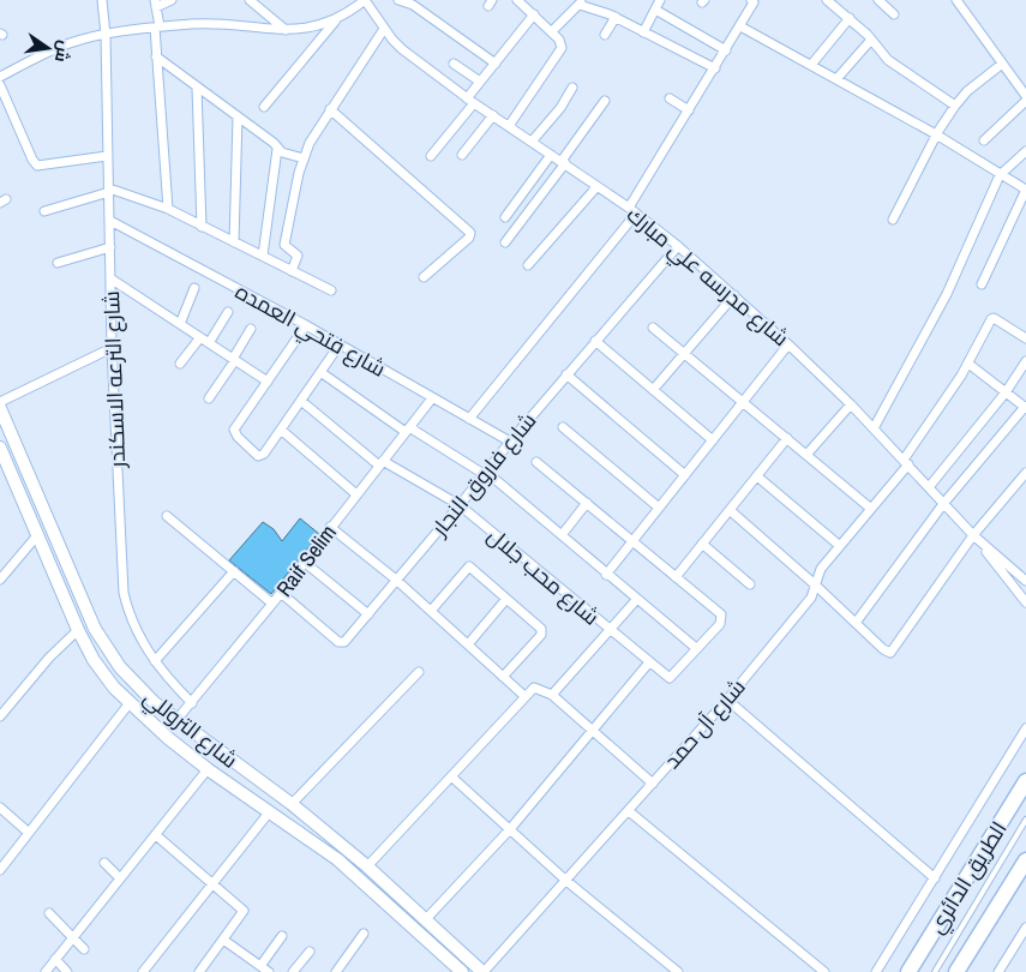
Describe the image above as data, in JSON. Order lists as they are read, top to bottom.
{
  "streets": {
    "highway": ["الطريق الدائري"],
    "street": [
      "شارع مدرسه علي مبارك",
      "شارع فتحي العمده",
      "شارع الترعه الاسكندر",
      "شارع فاروق النجار",
      "Raif Selim",
      "شارع محب جلال",
      "شارع آل حمد",
      "شارع التروللي"
    ]
  },
  "crossings": [
    ["شارع مدرسه علي مبارك", "شارع فاروق النجار"],
    ["شارع مدرسه علي مبارك", "شارع آل حمد"],
    ["شارع فتحي العمده", "شارع الترعه الاسكندر"],
    ["شارع فتحي العمده", "شارع فاروق النجار"],
    ["شارع فتحي العمده", "Raif Selim"],
    ["شارع الترعه الاسكندر", "Raif Selim"],
    ["شارع فاروق النجار", "Raif Selim"],
    ["شارع فاروق النجار", "شارع محب جلال"],
    ["Raif Selim", "شارع محب جلال"],
    ["Raif Selim", "شارع التروللي"],
    ["شارع آل حمد", "شارع التروللي"]
  ],
  "north": "right"
}
